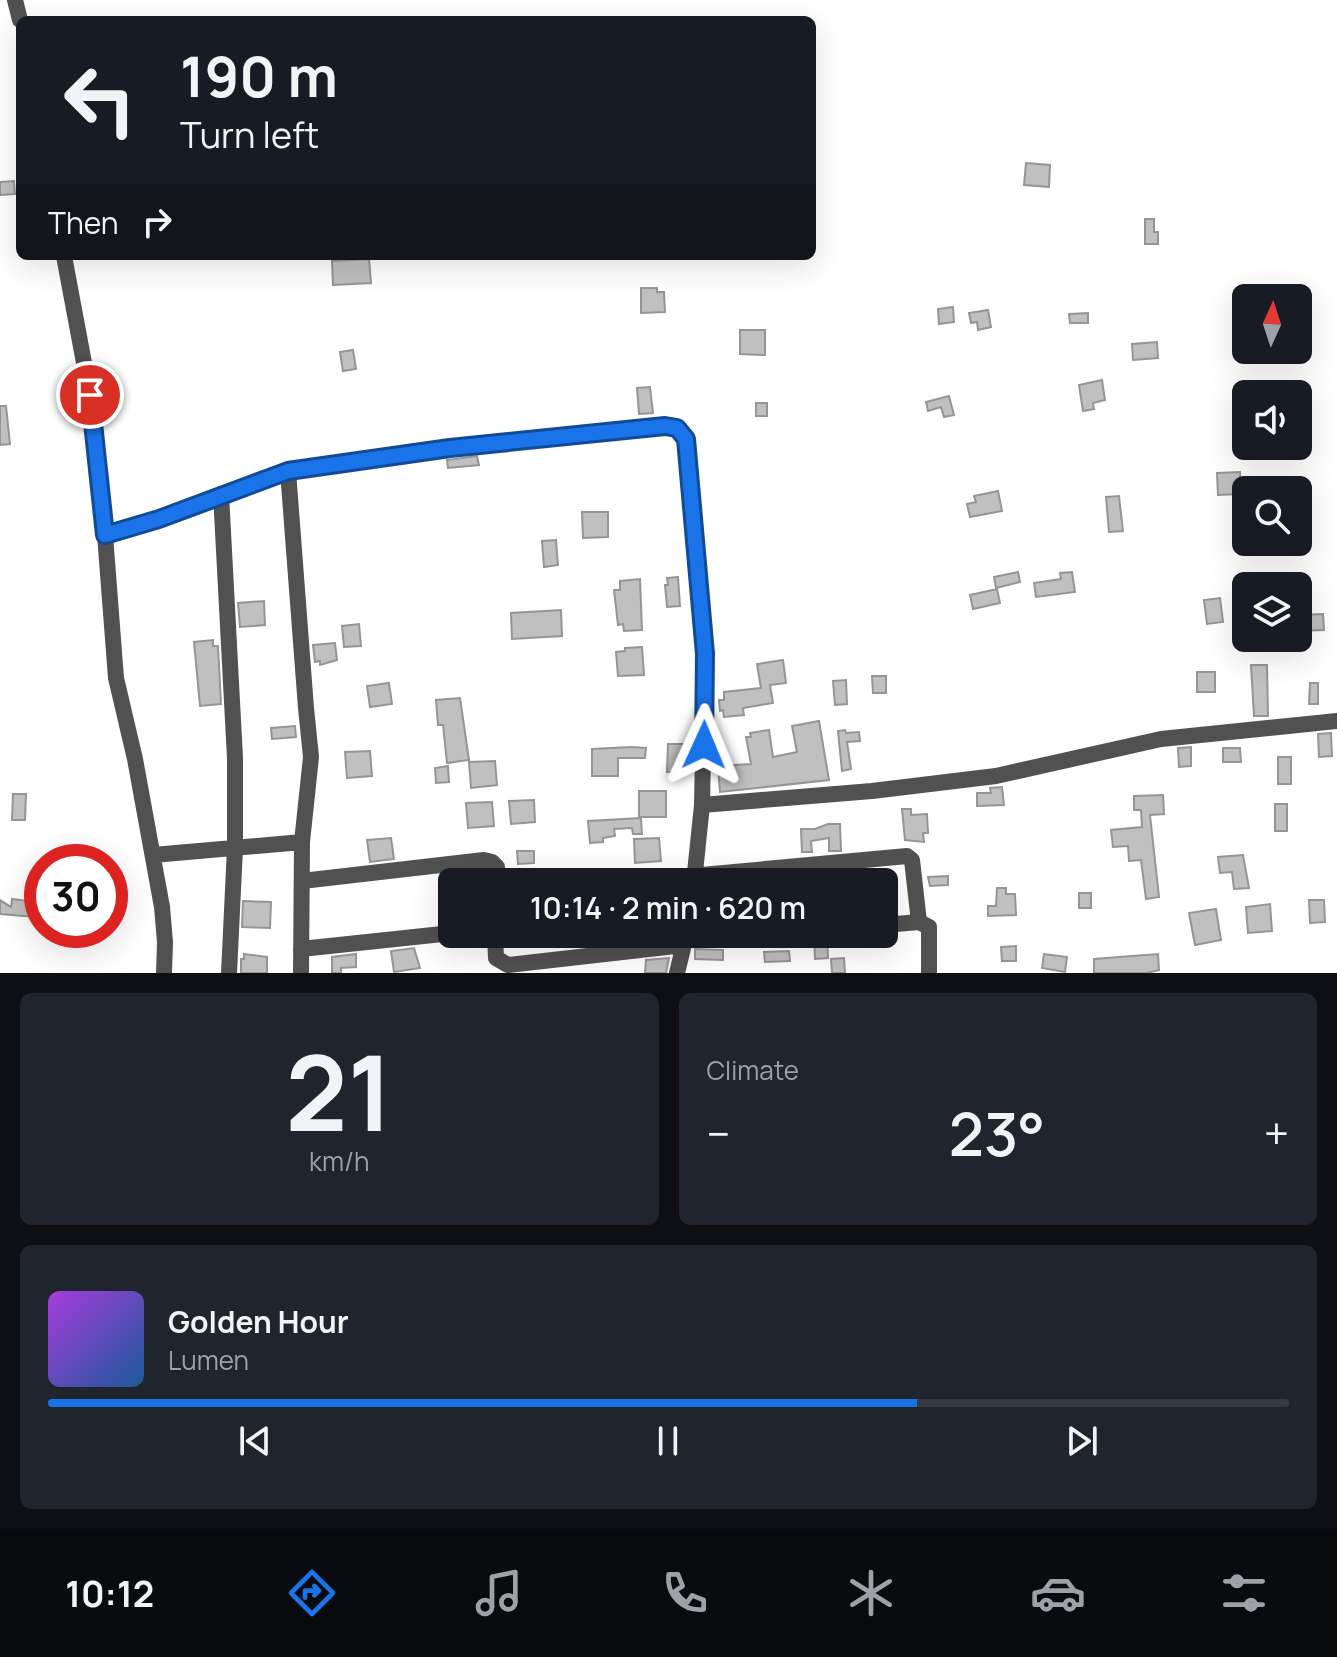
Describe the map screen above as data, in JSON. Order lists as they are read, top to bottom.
{
  "north": "top",
  "page": {
    "turn": ["190 m", "Turn left"],
    "then": "Then",
    "limit": "30",
    "trip": "10:14 · 2 min · 620 m",
    "tile": [
      ["21", "km/h"],
      "Climate"
    ],
    "heat": ["−", "23°", "+"],
    "song": ["Golden Hour", "Lumen"],
    "tabs": "10:12"
  }
}
